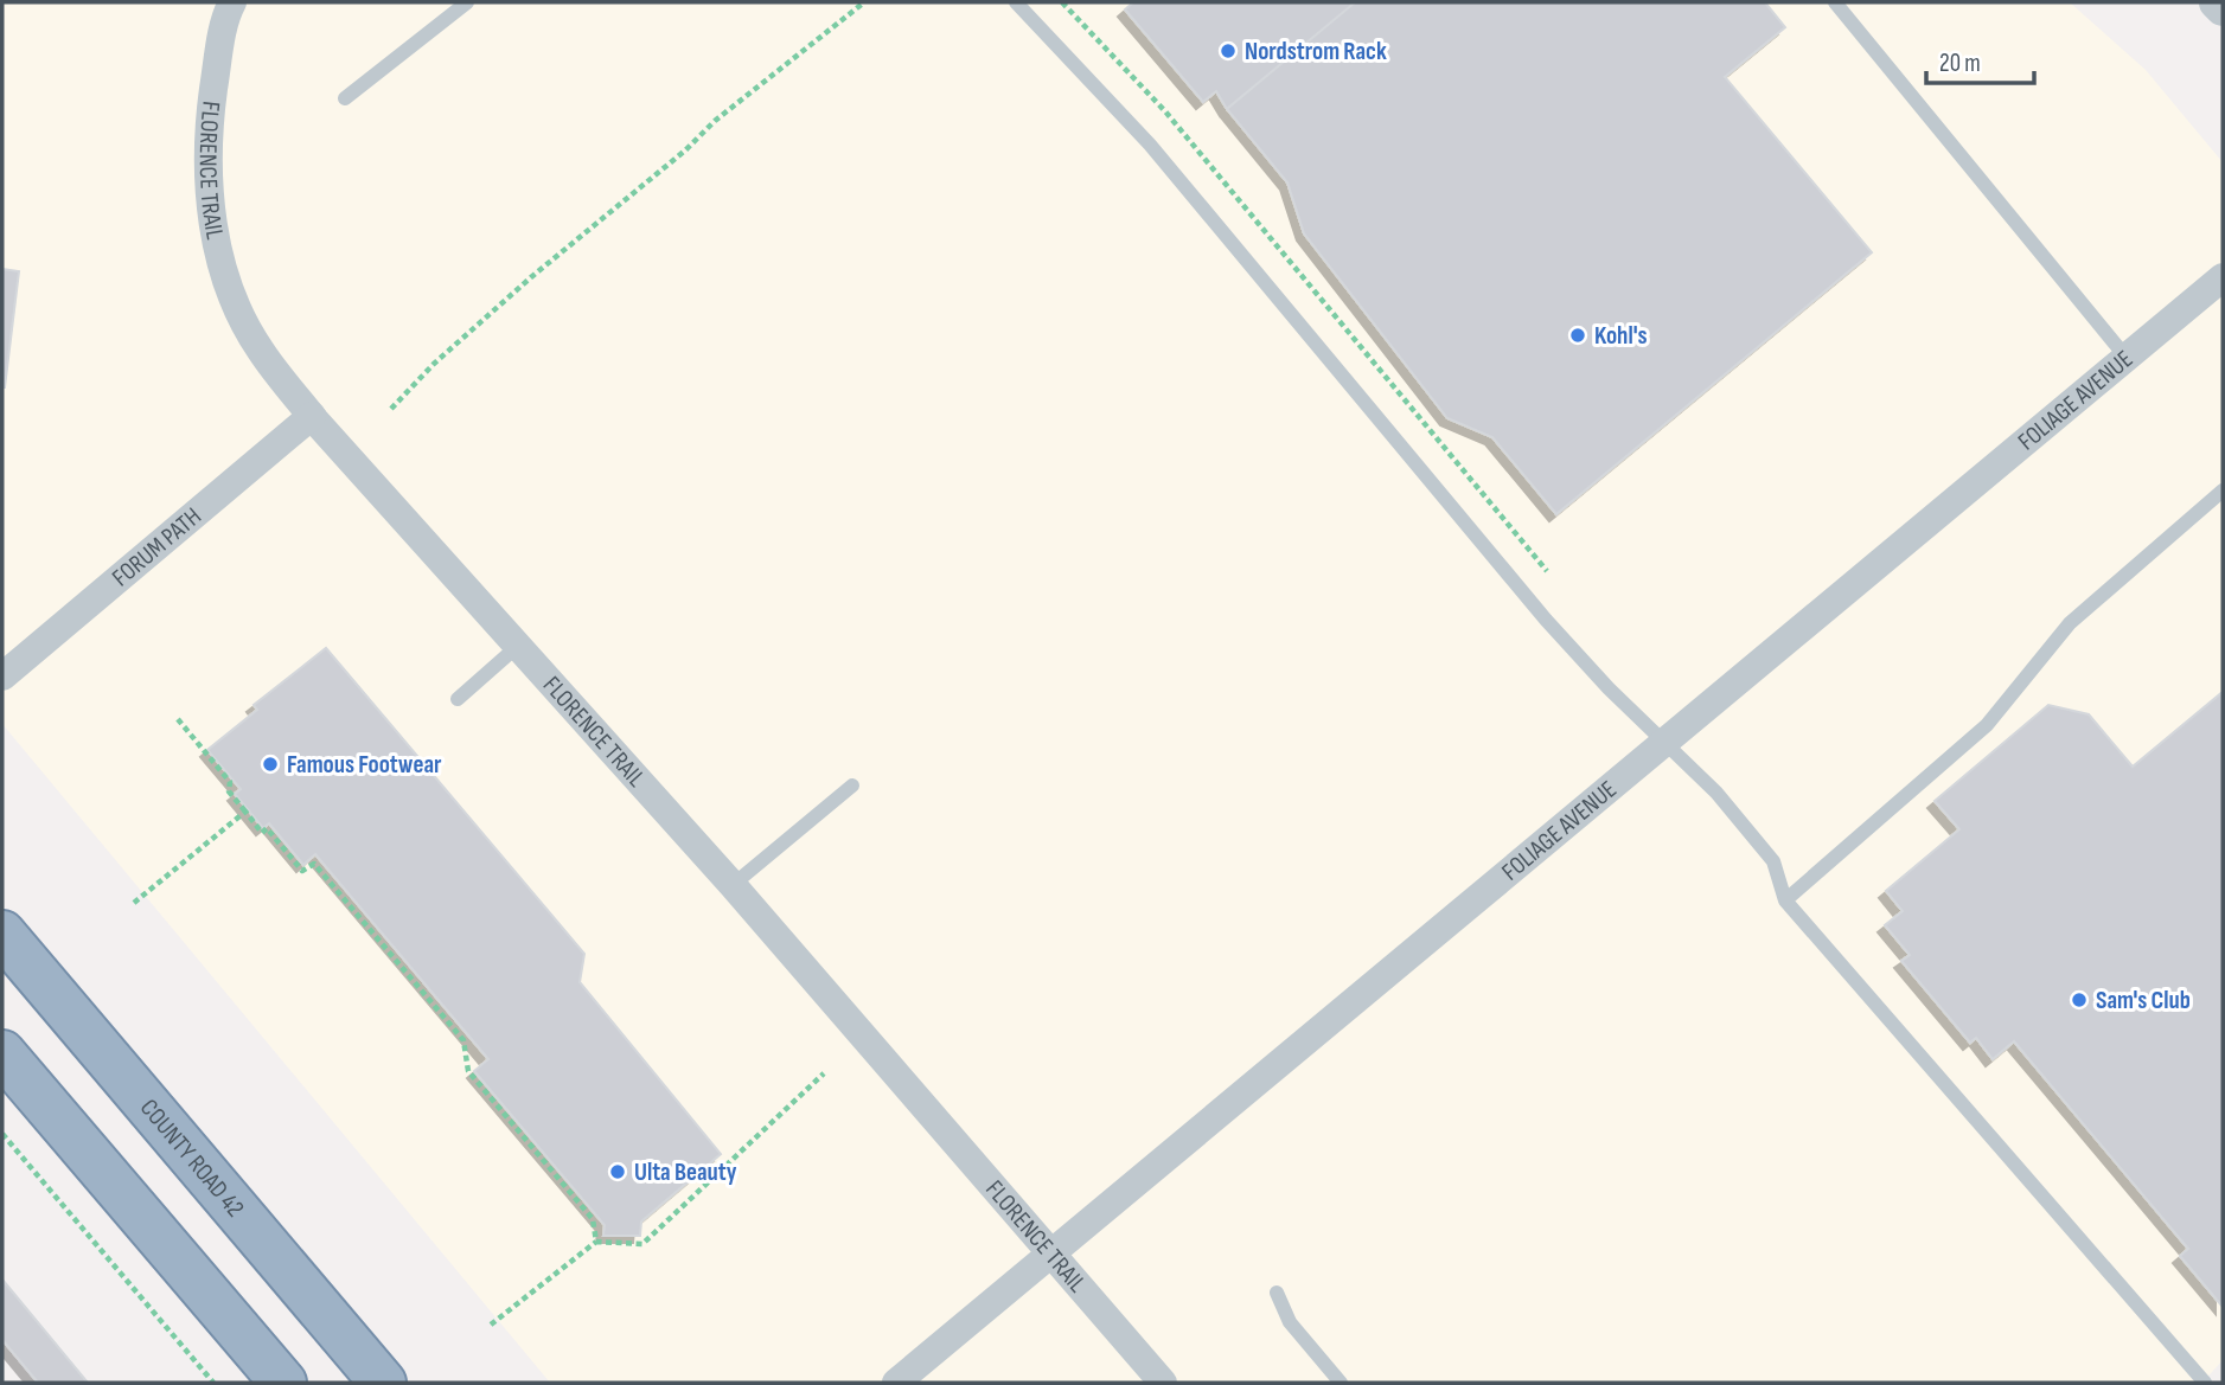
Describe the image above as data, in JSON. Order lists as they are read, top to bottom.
{
  "streets": {
    "highway": ["COUNTY ROAD 42"],
    "street": ["FLORENCE TRAIL", "FOLIAGE AVENUE", "FORUM PATH"]
  },
  "crossings": [
    ["FLORENCE TRAIL", "FOLIAGE AVENUE"],
    ["FLORENCE TRAIL", "FORUM PATH"]
  ],
  "places": [
    "Nordstrom Rack",
    "Kohl's",
    "Famous Footwear",
    "Sam's Club",
    "Ulta Beauty"
  ],
  "scale_bar": "20 m"
}
